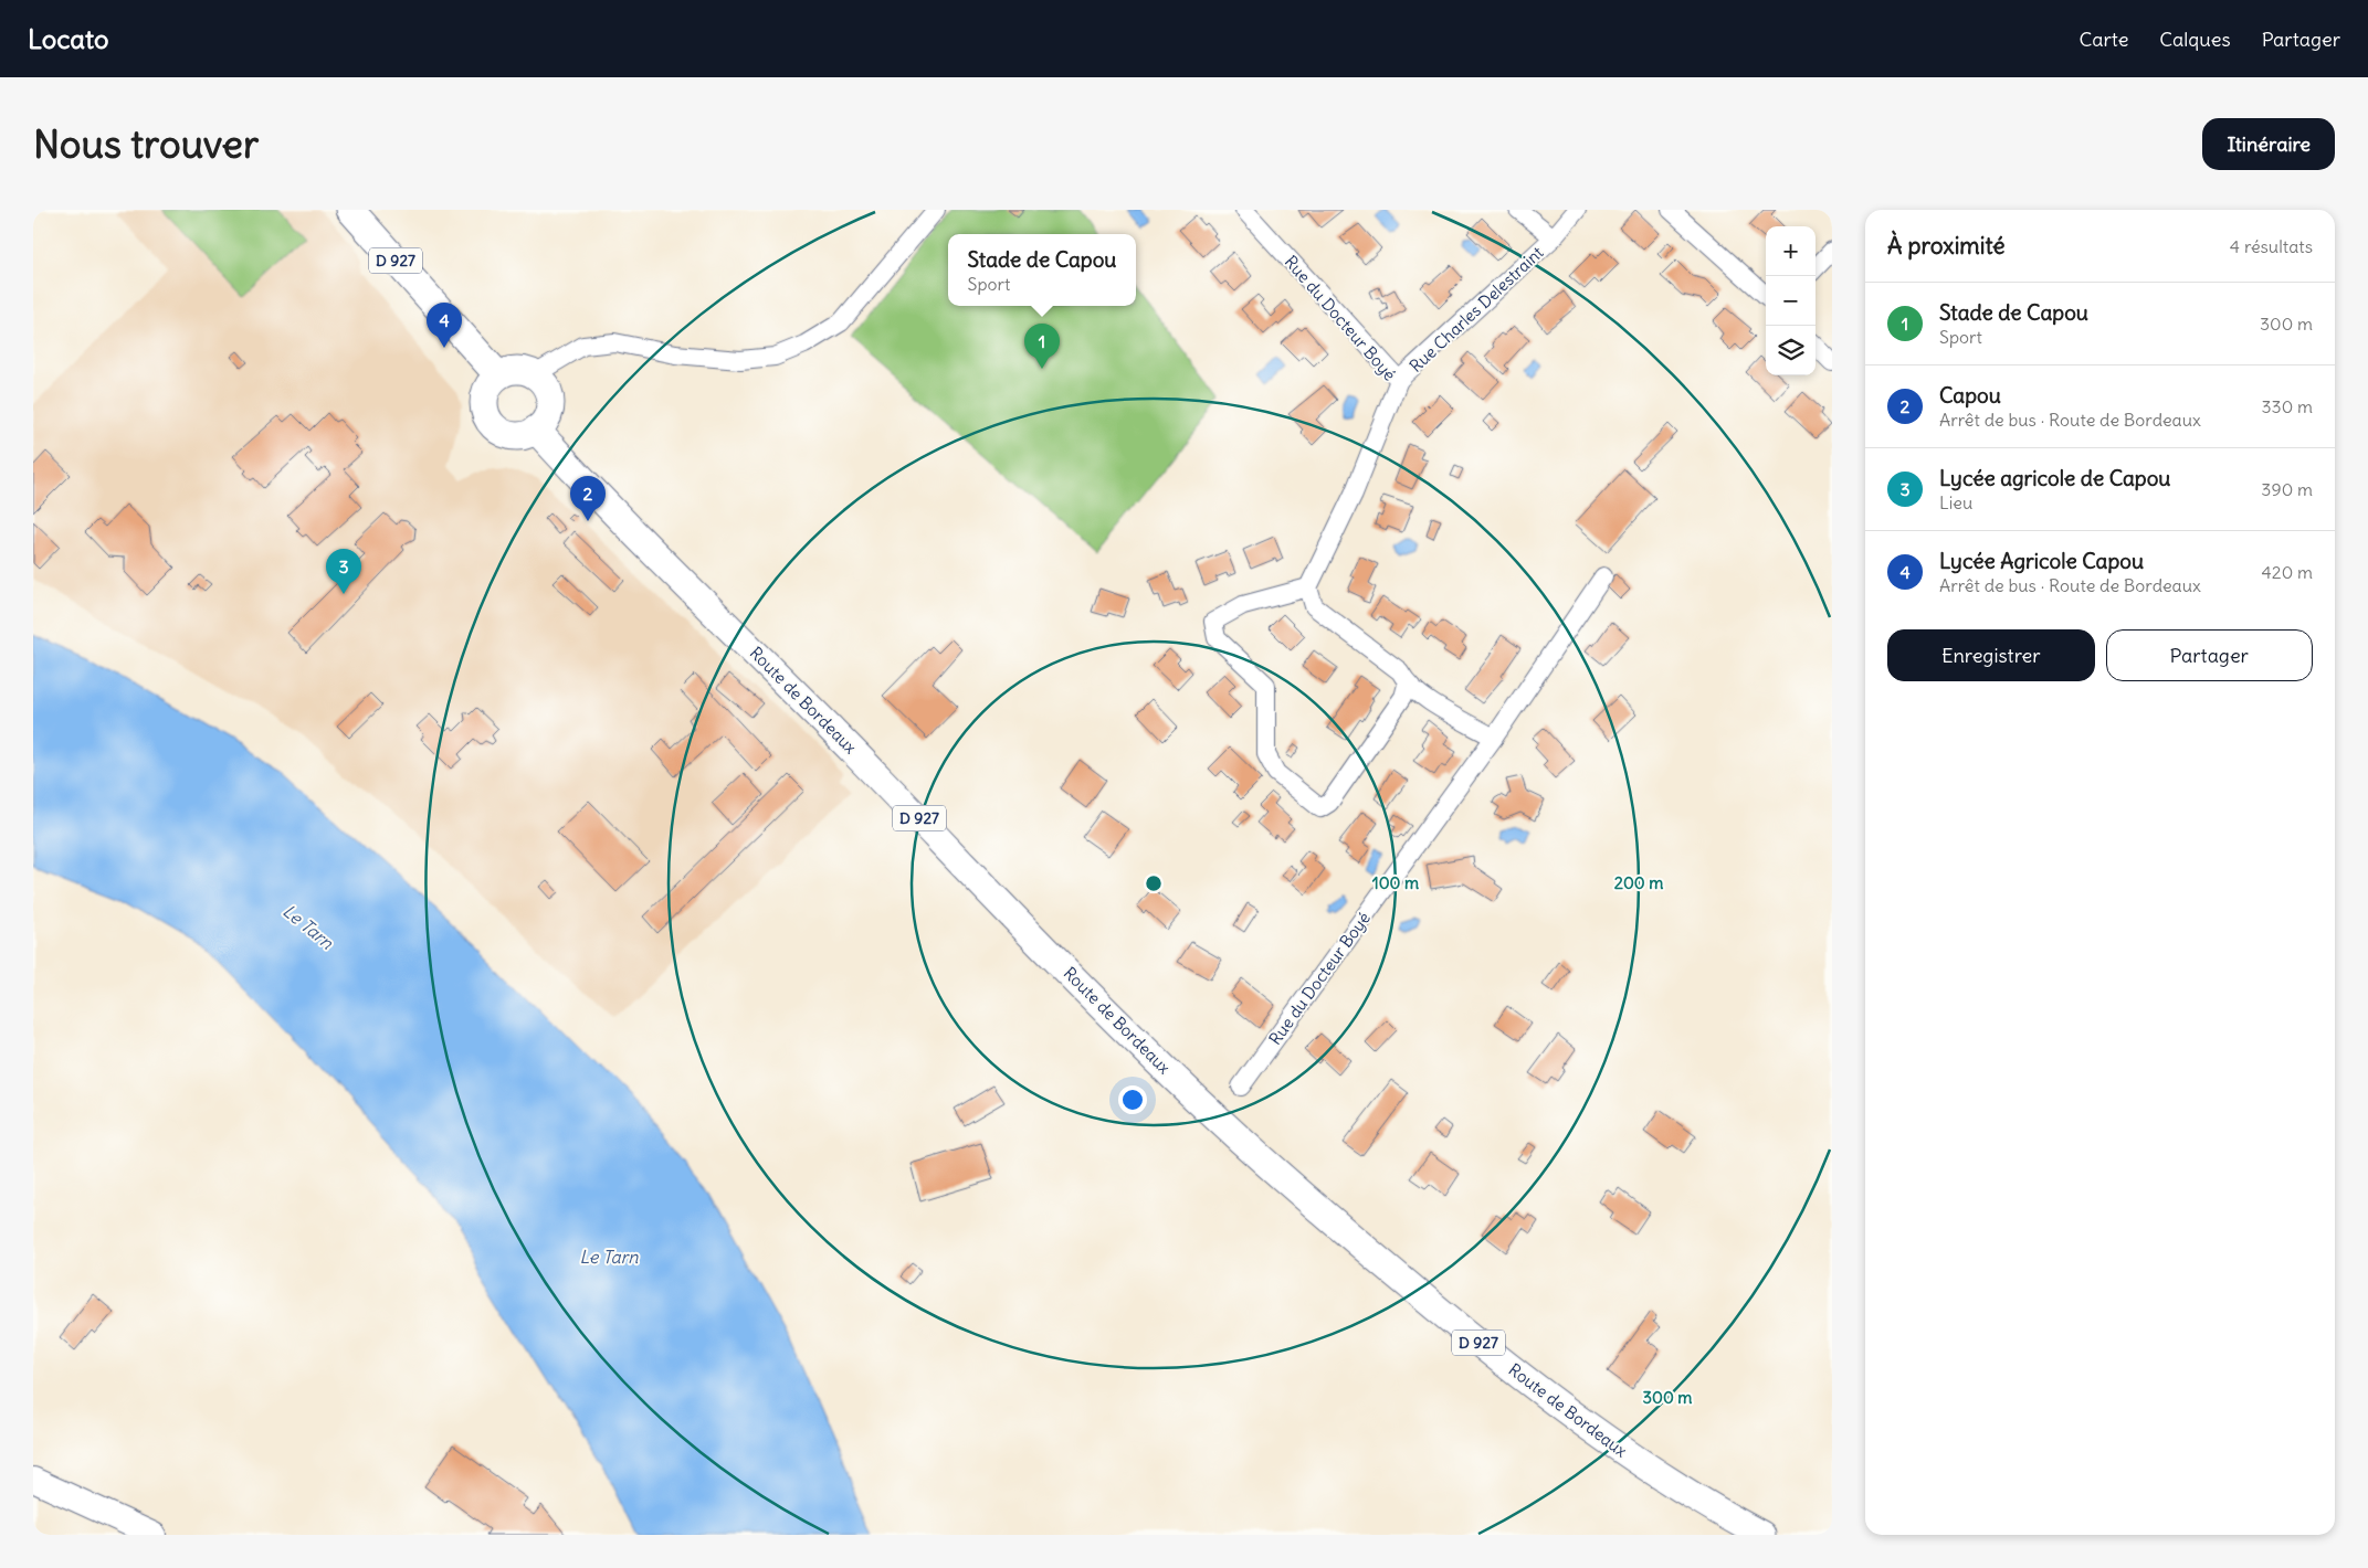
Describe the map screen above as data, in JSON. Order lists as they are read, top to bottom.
{
  "streets": {
    "main road": ["D 927", "Route de Bordeaux"],
    "street": ["Rue Charles Delestraint", "Rue du Docteur Boyé"]
  },
  "crossings": [
    ["D 927", "Route de Bordeaux"],
    ["Rue Charles Delestraint", "Rue du Docteur Boyé"]
  ],
  "water": ["Le Tarn"],
  "page": {
    "header": "Locato",
    "nav": ["Carte", "Calques", "Partager"],
    "buttons": [
      "Itinéraire",
      ["Enregistrer", "Partager"]
    ],
    "title": "Nous trouver",
    "heading": ["À proximité", "4 résultats"],
    "map_buttons": ["+", "−"],
    "popup": ["Stade de Capou", "Sport"],
    "list": [
      {
        "mark": "1",
        "name": "Stade de Capou",
        "note": "Sport",
        "value": "300 m"
      },
      {
        "mark": "2",
        "name": "Capou",
        "note": "Arrêt de bus · Route de Bordeaux",
        "value": "330 m"
      },
      {
        "mark": "3",
        "name": "Lycée agricole de Capou",
        "note": "Lieu",
        "value": "390 m"
      },
      {
        "mark": "4",
        "name": "Lycée Agricole Capou",
        "note": "Arrêt de bus · Route de Bordeaux",
        "value": "420 m"
      }
    ],
    "pins": [
      "4",
      "1",
      "2",
      "3"
    ]
  },
  "rings": ["100 m", "200 m", "300 m"]
}
